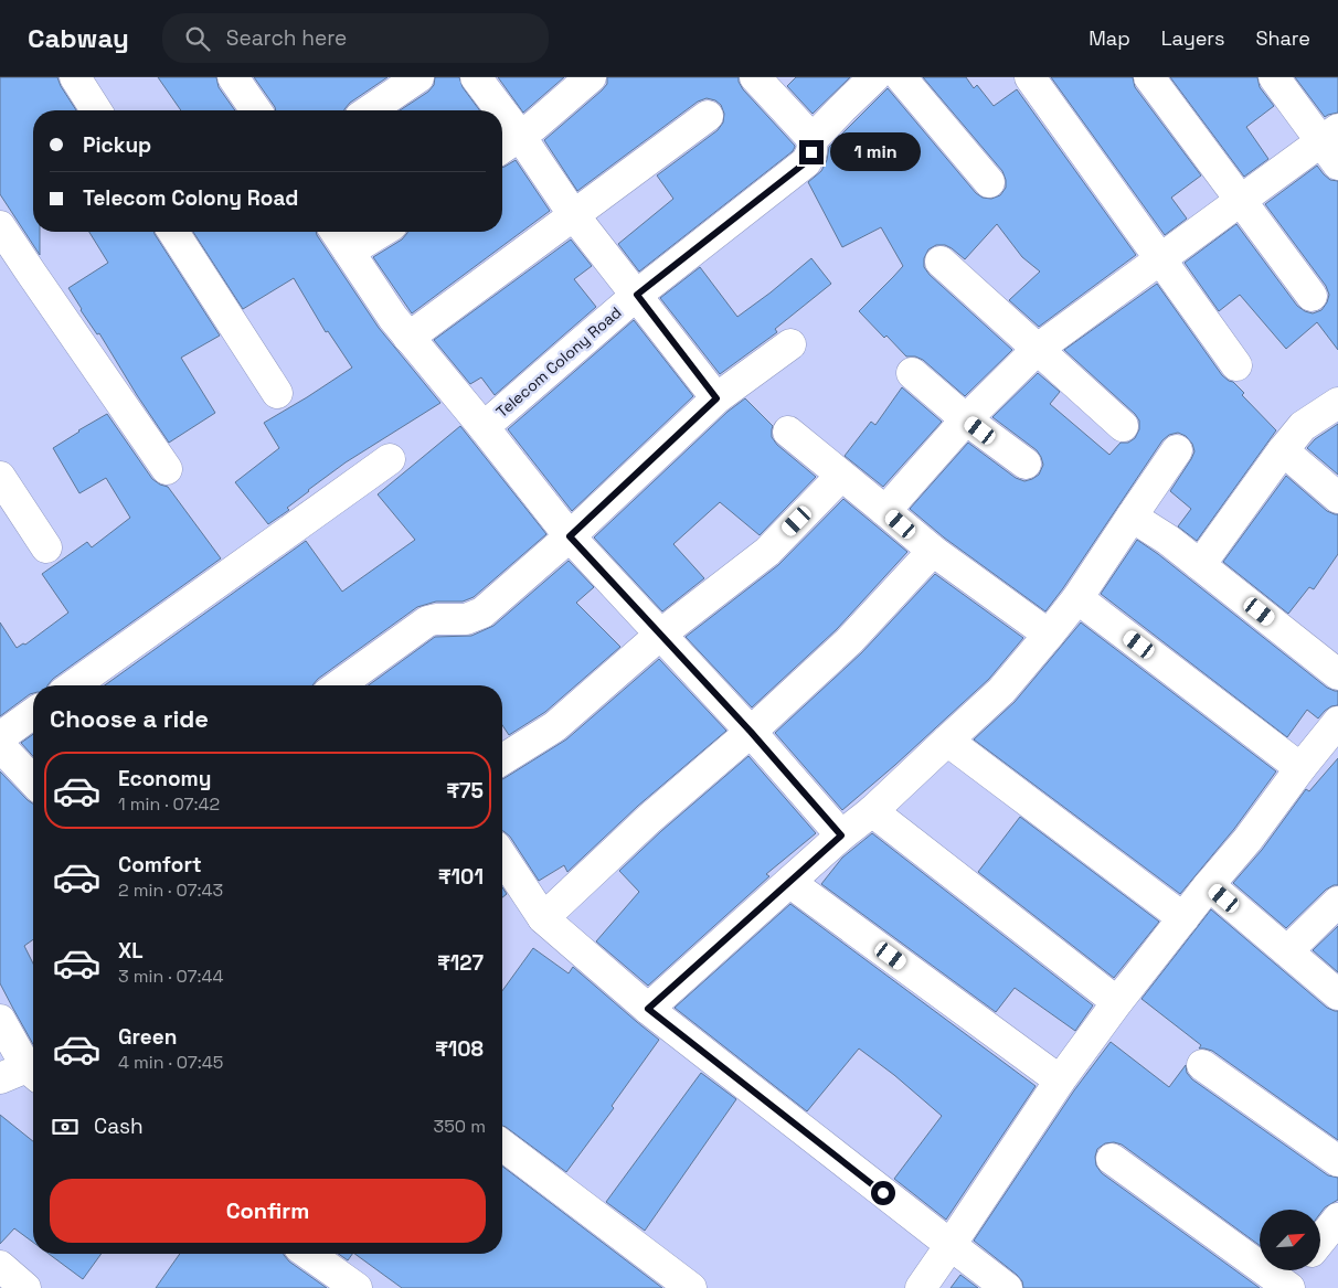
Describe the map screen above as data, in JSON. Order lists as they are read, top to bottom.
{
  "streets": {
    "street": ["Telecom Colony Road"]
  },
  "north": "top right",
  "page": {
    "header": "Cabway",
    "search": "Search here",
    "nav": ["Map", "Layers", "Share"],
    "banner": ["Pickup", "Telecom Colony Road"],
    "bubble": "1 min",
    "heading": "Choose a ride",
    "list": [
      {
        "name": "Economy",
        "note": "1 min · 07:42",
        "value": "₹75"
      },
      {
        "name": "Comfort",
        "note": "2 min · 07:43",
        "value": "₹101"
      },
      {
        "name": "XL",
        "note": "3 min · 07:44",
        "value": "₹127"
      },
      {
        "name": "Green",
        "note": "4 min · 07:45",
        "value": "₹108"
      }
    ],
    "pay": ["Cash", "350 m"],
    "buttons": "Confirm"
  }
}
